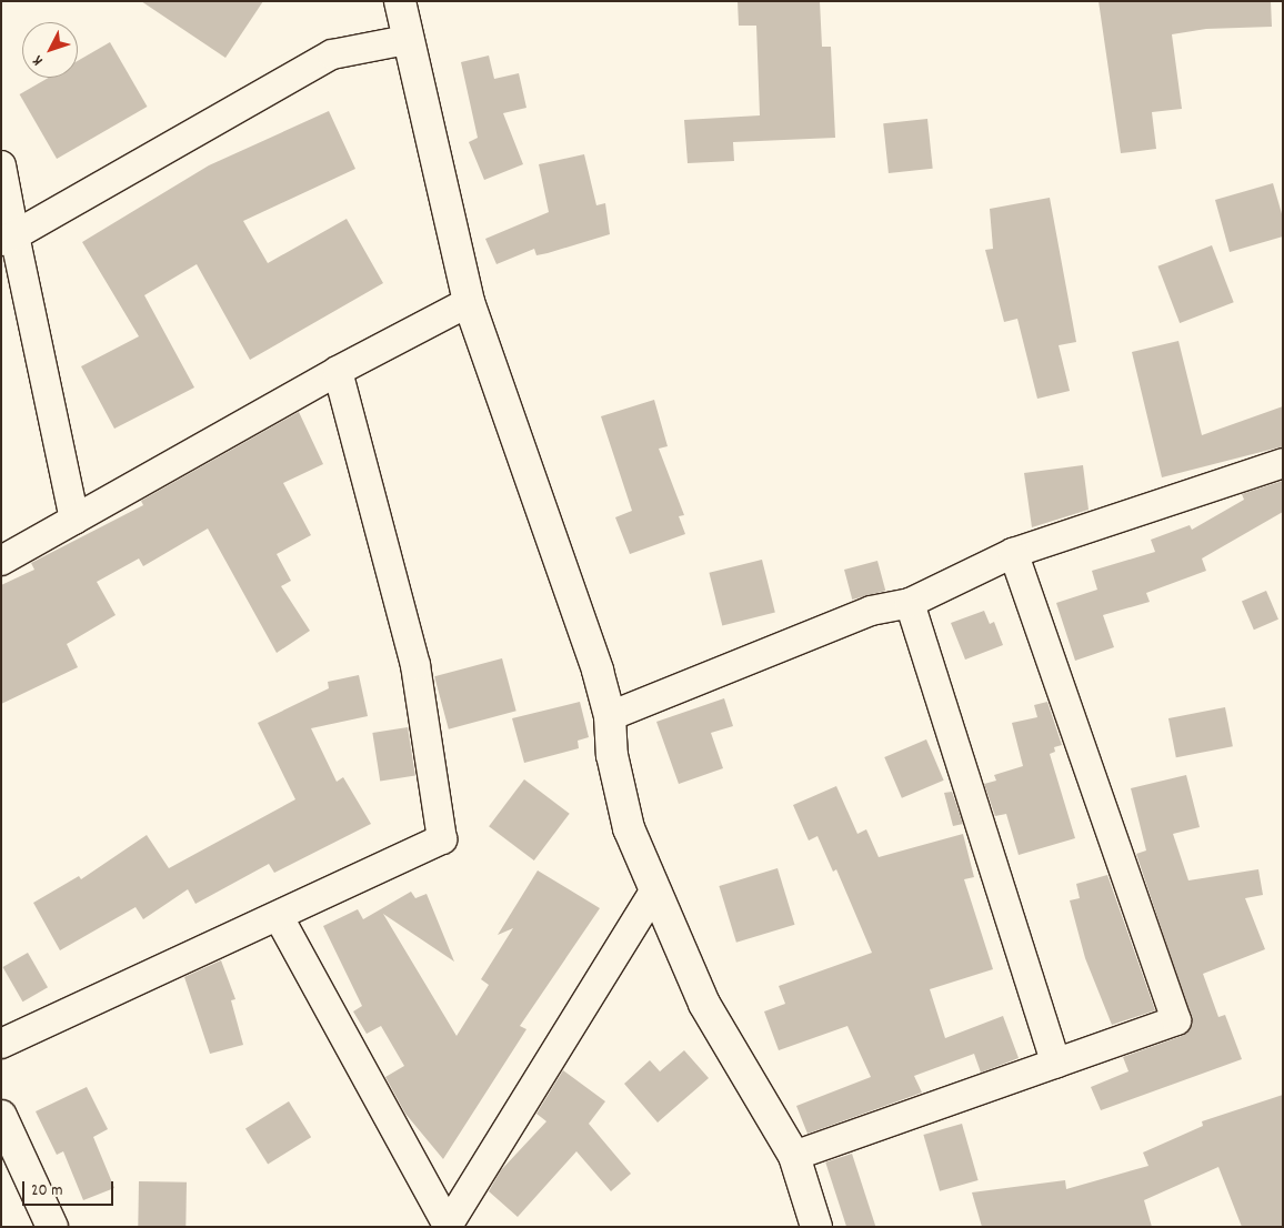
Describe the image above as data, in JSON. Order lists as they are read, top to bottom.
{
  "scale_bar": "20 m",
  "north": "bottom left"
}
